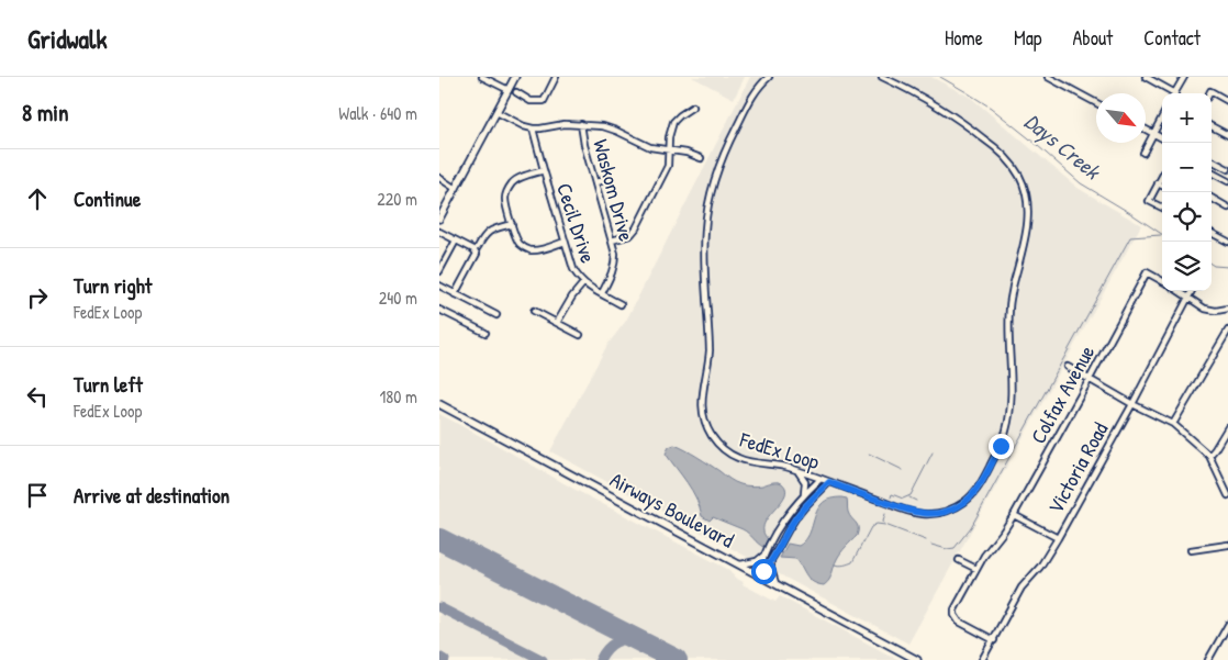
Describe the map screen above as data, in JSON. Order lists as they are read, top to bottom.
{
  "streets": {
    "main road": ["Airways Boulevard"],
    "street": [
      "Waskom Drive",
      "Cecil Drive",
      "Colfax Avenue",
      "FedEx Loop",
      "Victoria Road"
    ]
  },
  "crossings": [
    ["Waskom Drive", "Cecil Drive"],
    ["Colfax Avenue", "Victoria Road"]
  ],
  "water": ["Days Creek"],
  "north": "bottom right",
  "page": {
    "header": "Gridwalk",
    "nav": [
      "Home",
      "Map",
      "About",
      "Contact"
    ],
    "heading": ["8 min", "Walk · 640 m"],
    "map_buttons": ["+", "−"],
    "list": [
      ["Continue", "220 m"],
      ["Turn right", "FedEx Loop", "240 m"],
      ["Turn left", "FedEx Loop", "180 m"],
      "Arrive at destination"
    ]
  }
}
